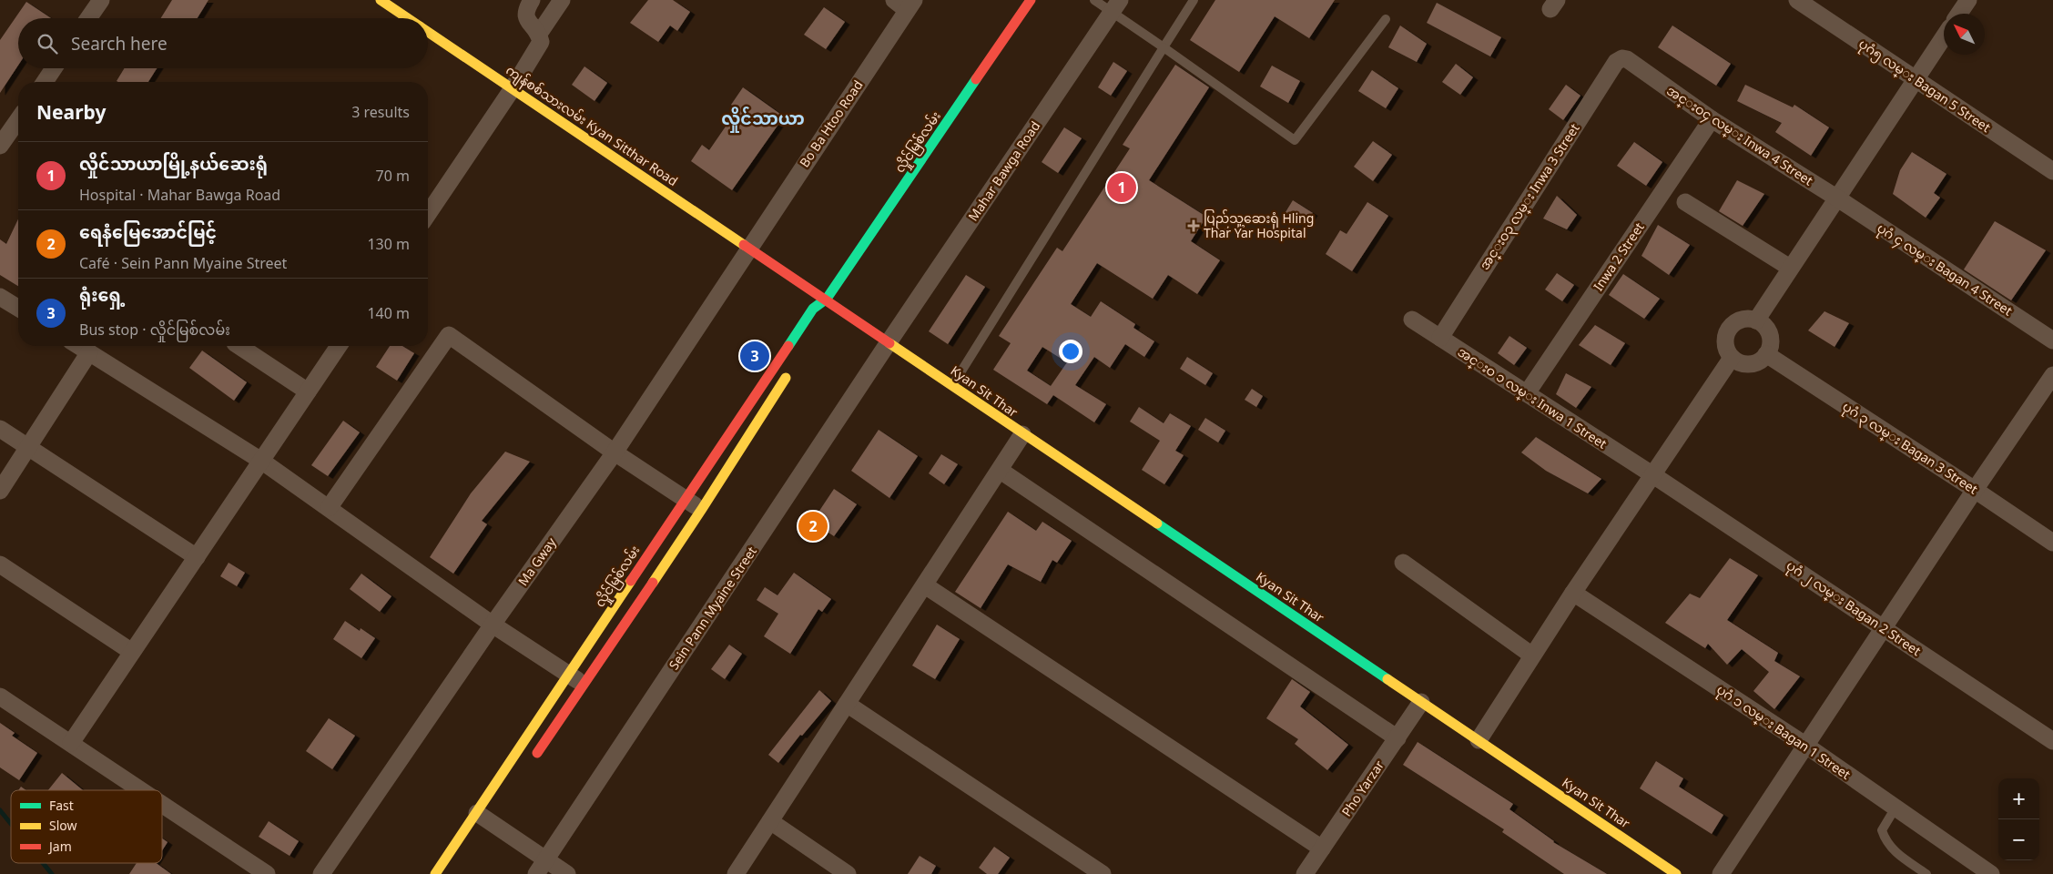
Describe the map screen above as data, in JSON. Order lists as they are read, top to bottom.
{
  "streets": {
    "main road": ["ကျန်စစ်သားလမ်း Kyan Sitthar Road", "လှိုင်မြစ်လမ်း", "Kyan Sit Thar"],
    "street": [
      "ပုဂံ၅ လမ္း Bagan 5 Street",
      "Bo Ba Htoo Road",
      "အင္းဝ၄ လမ္း Inwa 4 Street",
      "Mahar Bawga Road",
      "အင္းဝ၃ လမ္း Inwa 3 Street",
      "Inwa 2 Street",
      "ပုဂံ ၄ လမ္း Bagan 4 Street",
      "အင္းဝ ၁ လမ္း Inwa 1 Street",
      "ပုဂံ ၃ လမ္း Bagan 3 Street",
      "Ma Gway",
      "Sein Pann Myaine Street",
      "ပုဂံ ၂ လမ္း Bagan 2 Street",
      "ပုဂံ ၁ လမ္း Bagan 1 Street",
      "Pho Yarzar"
    ]
  },
  "crossings": [
    ["Bo Ba Htoo Road", "ကျန်စစ်သားလမ်း Kyan Sitthar Road"],
    ["Bo Ba Htoo Road", "Ma Gway"],
    ["ကျန်စစ်သားလမ်း Kyan Sitthar Road", "လှိုင်မြစ်လမ်း"],
    ["ကျန်စစ်သားလမ်း Kyan Sitthar Road", "Kyan Sit Thar"],
    ["ကျန်စစ်သားလမ်း Kyan Sitthar Road", "Ma Gway"],
    ["အင္းဝ၄ လမ္း Inwa 4 Street", "အင္းဝ၃ လမ္း Inwa 3 Street"],
    ["အင္းဝ၄ လမ္း Inwa 4 Street", "Inwa 2 Street"],
    ["အင္းဝ၄ လမ္း Inwa 4 Street", "ပုဂံ ၄ လမ္း Bagan 4 Street"],
    ["လှိုင်မြစ်လမ်း", "Kyan Sit Thar"],
    ["Mahar Bawga Road", "Kyan Sit Thar"],
    ["Mahar Bawga Road", "Sein Pann Myaine Street"],
    ["အင္းဝ၃ လမ္း Inwa 3 Street", "အင္းဝ ၁ လမ္း Inwa 1 Street"],
    ["Inwa 2 Street", "အင္းဝ ၁ လမ္း Inwa 1 Street"],
    ["Kyan Sit Thar", "Sein Pann Myaine Street"],
    ["Kyan Sit Thar", "Pho Yarzar"],
    ["အင္းဝ ၁ လမ္း Inwa 1 Street", "ပုဂံ ၂ လမ္း Bagan 2 Street"]
  ],
  "districts": ["လှိုင်သာယာ"],
  "places": {
    "health": ["ပြည်သူ့ဆေးရုံ Hling Thar Yar Hospital"]
  },
  "legend": ["Fast", "Slow", "Jam"],
  "north": "top left",
  "page": {
    "search": "Search here",
    "heading": ["Nearby", "3 results"],
    "list": [
      {
        "mark": "1",
        "name": "လှိုင်သာယာမြို့နယ်ဆေးရုံ",
        "note": "Hospital · Mahar Bawga Road",
        "value": "70 m"
      },
      {
        "mark": "2",
        "name": "ရေနံမြေအောင်မြင့်",
        "note": "Café · Sein Pann Myaine Street",
        "value": "130 m"
      },
      {
        "mark": "3",
        "name": "ရုံးရှေ့",
        "note": "Bus stop · လှိုင်မြစ်လမ်း",
        "value": "140 m"
      }
    ],
    "pins": ["1", "3", "2"],
    "map_buttons": ["+", "−"]
  }
}
